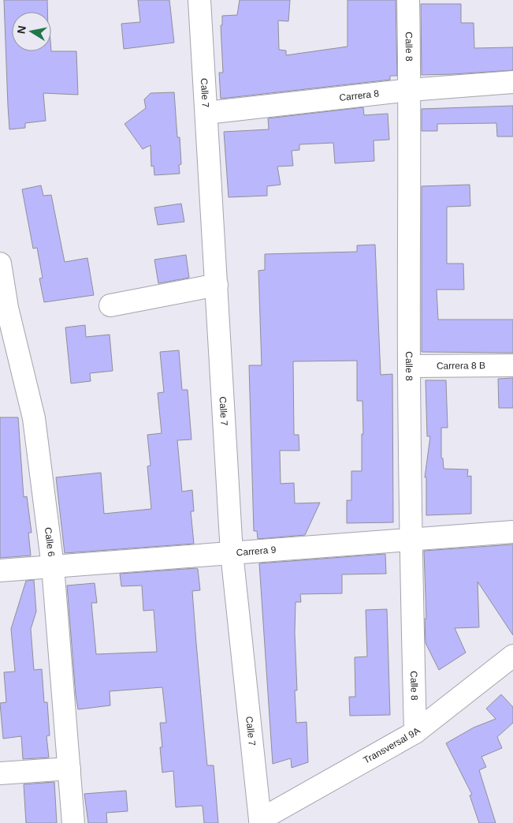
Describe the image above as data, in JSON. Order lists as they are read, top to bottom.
{
  "streets": {
    "street": [
      "Calle 8",
      "Calle 7",
      "Carrera 8",
      "Carrera 8 B",
      "Calle 6",
      "Carrera 9",
      "Transversal 9A"
    ]
  },
  "crossings": [
    ["Calle 8", "Carrera 8"],
    ["Calle 8", "Carrera 8 B"],
    ["Calle 8", "Carrera 9"],
    ["Calle 8", "Transversal 9A"],
    ["Calle 7", "Carrera 8"],
    ["Calle 7", "Carrera 9"],
    ["Calle 7", "Transversal 9A"],
    ["Calle 6", "Carrera 9"]
  ],
  "north": "left"
}
